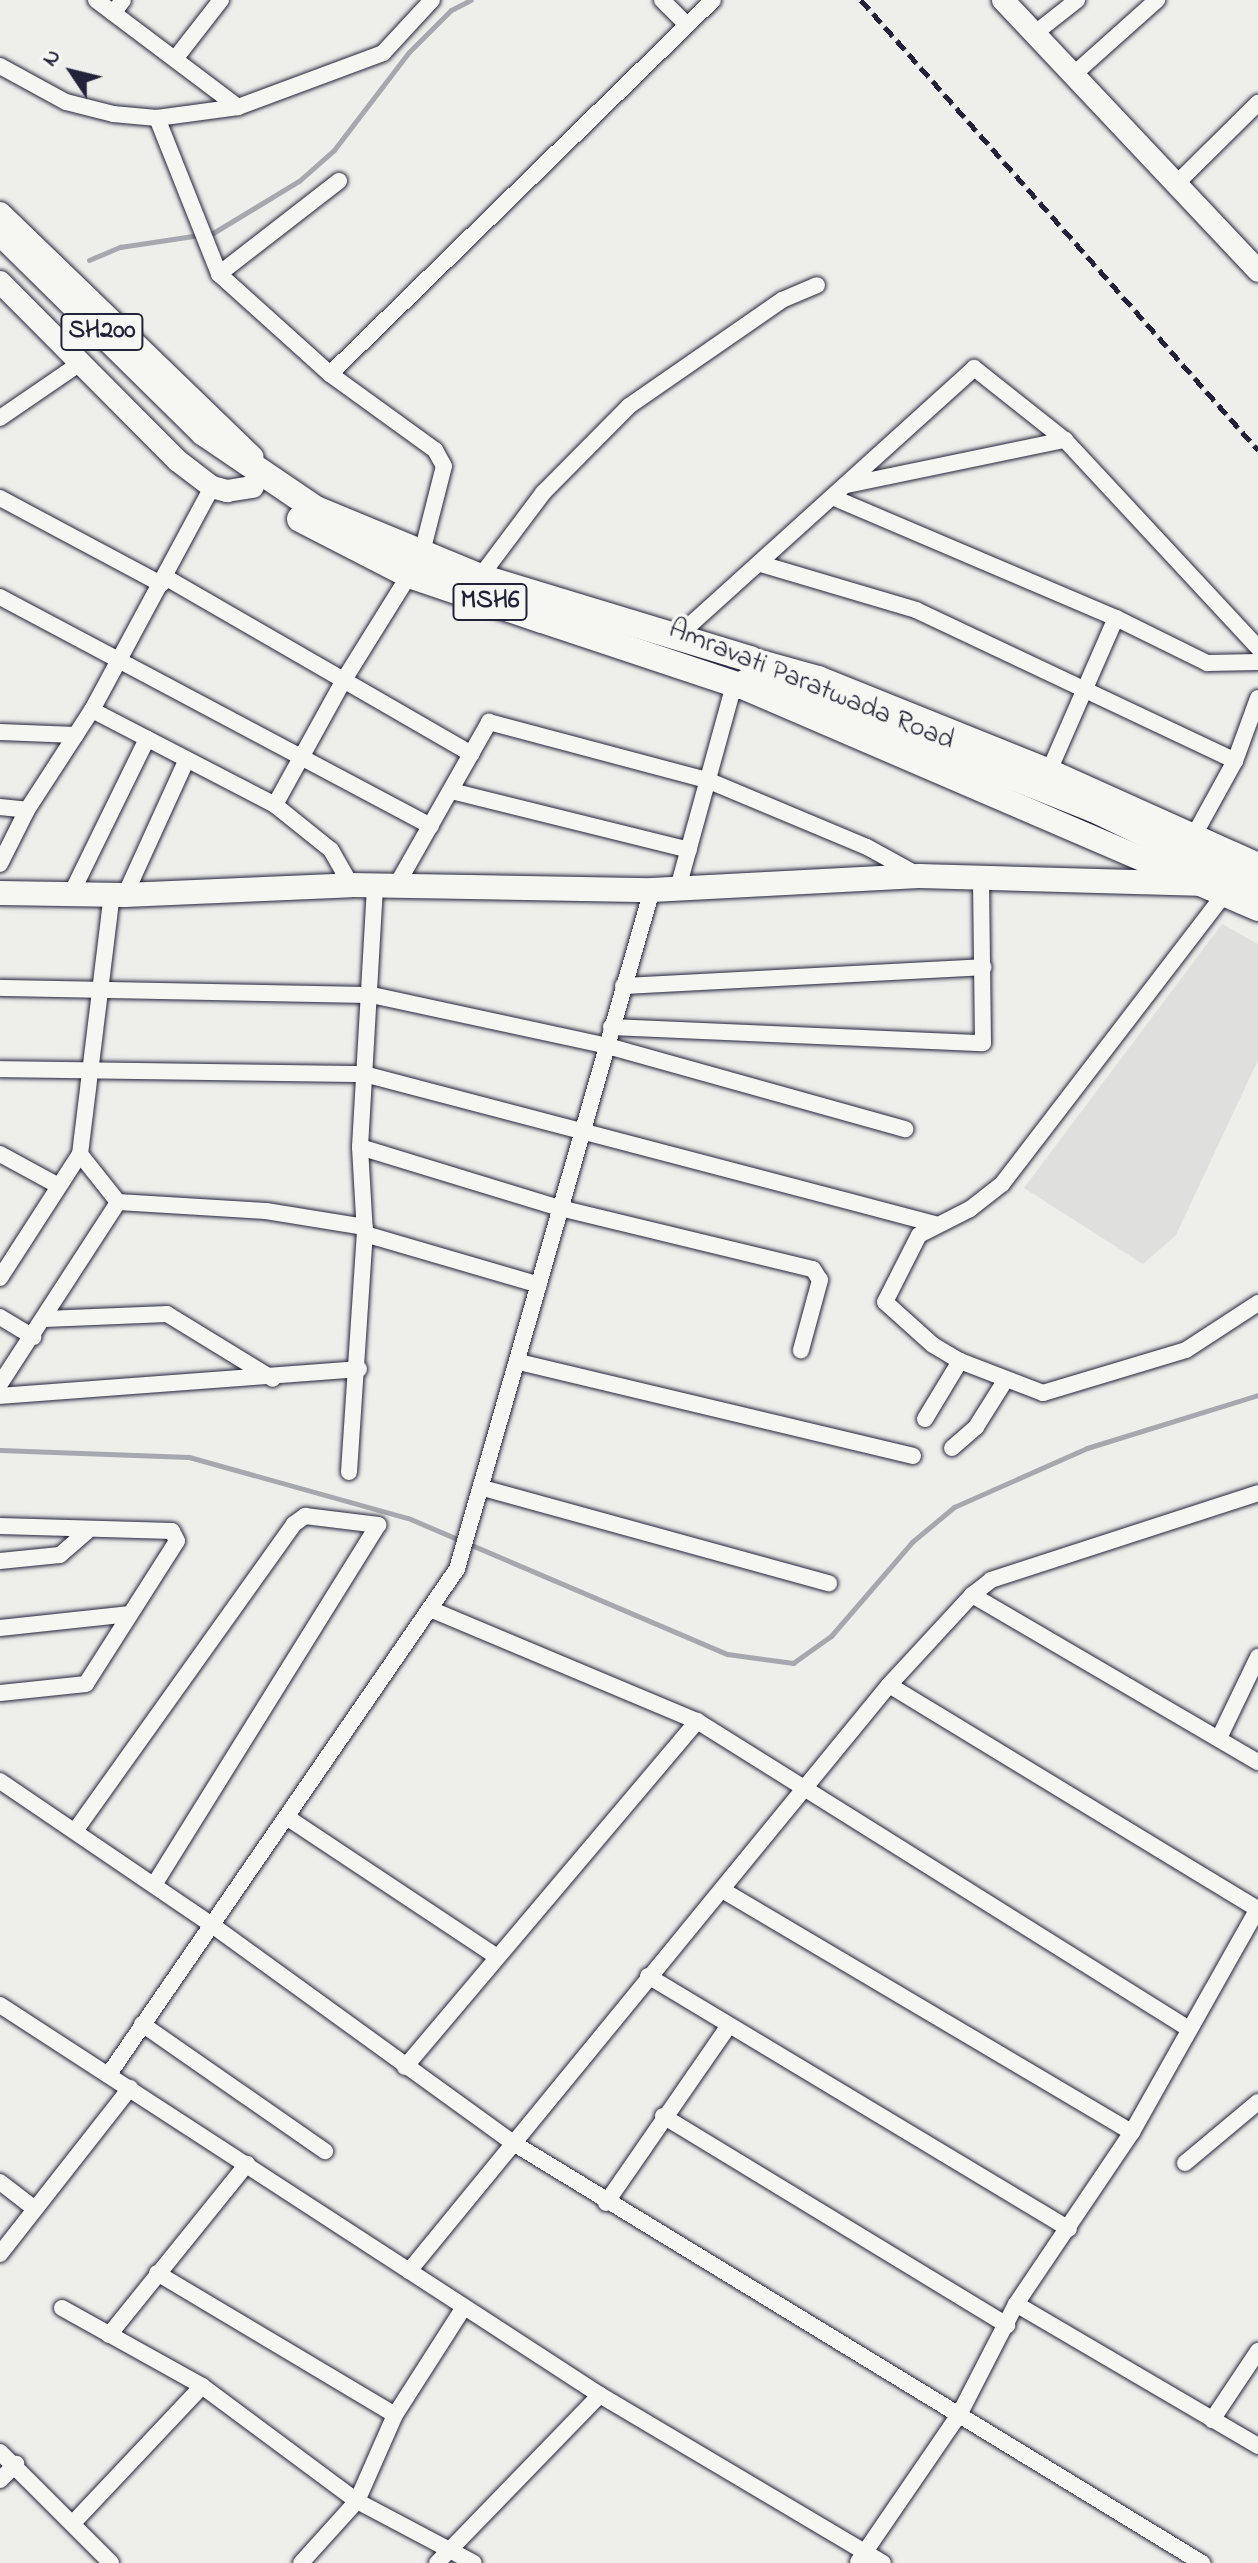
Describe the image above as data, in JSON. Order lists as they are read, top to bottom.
{
  "streets": {
    "main road": ["SH200", "MSH6", "Amravati Paratwada Road"]
  },
  "crossings": [
    ["SH200", "MSH6"],
    ["MSH6", "Amravati Paratwada Road"]
  ],
  "north": "top left"
}
